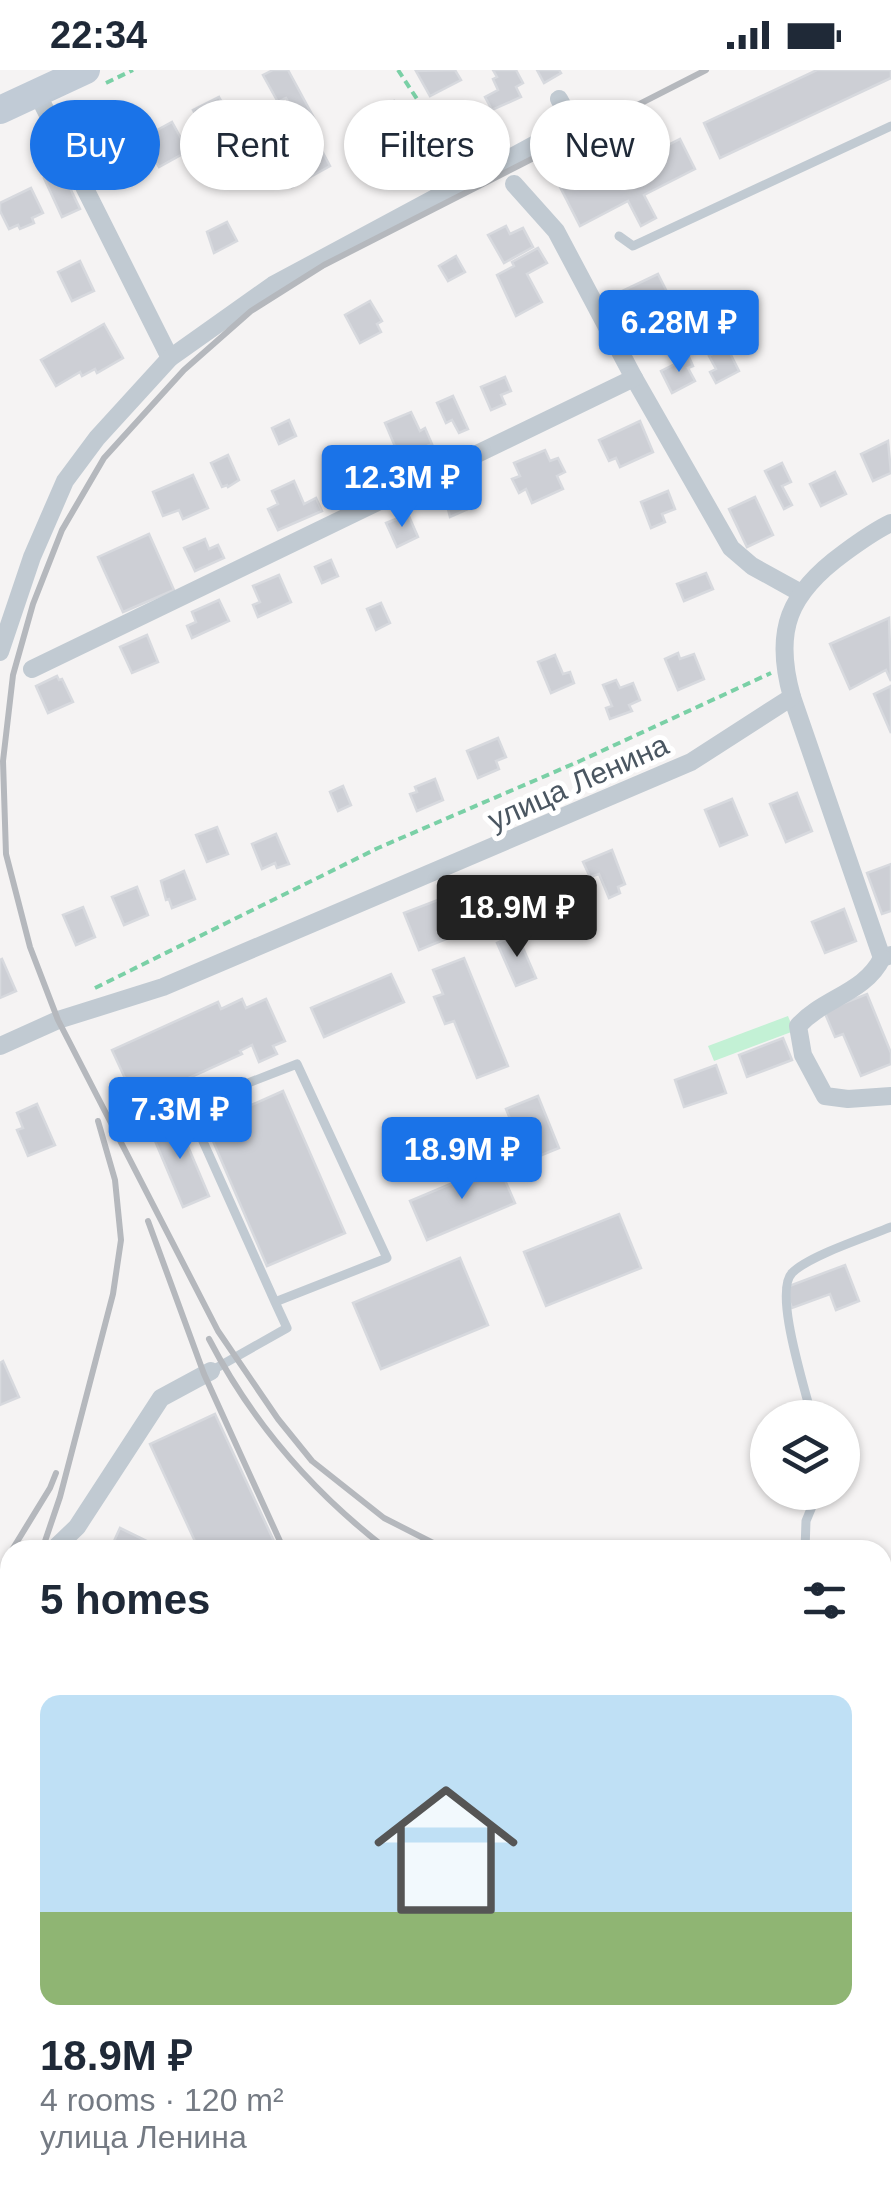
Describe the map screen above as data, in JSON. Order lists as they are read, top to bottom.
{
  "streets": {
    "street": ["улица Ленина"]
  },
  "page": {
    "status": "22:34",
    "chip": [
      "Buy",
      "Rent",
      "Filters",
      "New"
    ],
    "price": [
      "6.28M ₽",
      "12.3M ₽",
      "18.9M ₽",
      "7.3M ₽",
      "18.9M ₽"
    ],
    "heading": "5 homes",
    "list": [
      {
        "name": "18.9M ₽",
        "note": "4 rooms · 120 m² · улица Ленина"
      }
    ]
  }
}
